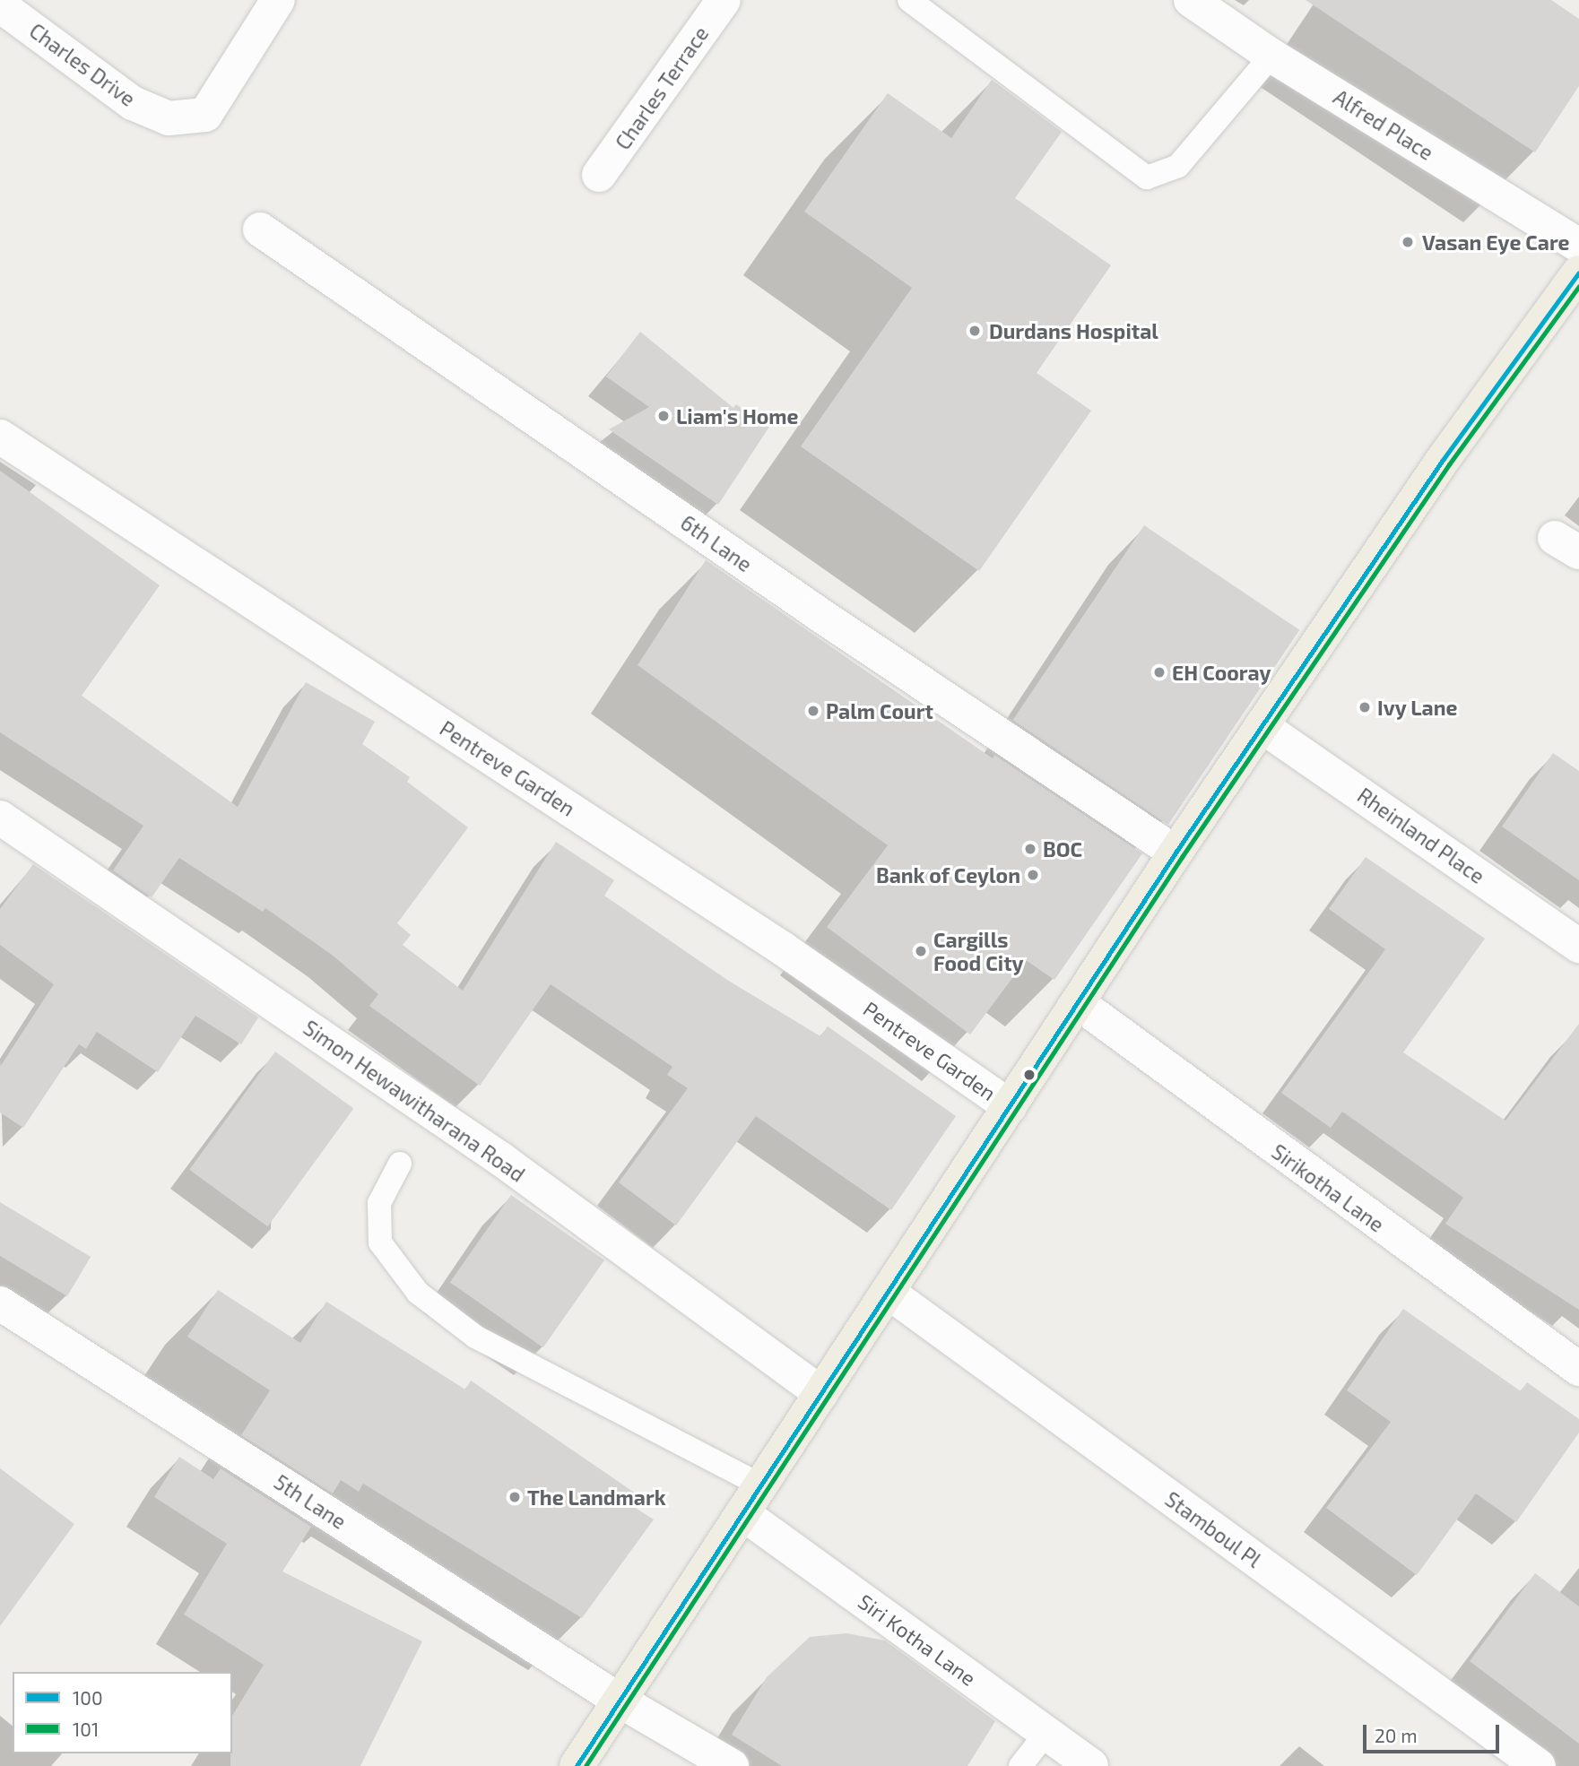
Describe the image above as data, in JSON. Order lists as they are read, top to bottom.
{
  "streets": {
    "street": [
      "Charles Drive",
      "Charles Terrace",
      "Alfred Place",
      "6th Lane",
      "Pentreve Garden",
      "Rheinland Place",
      "Simon Hewawitharana Road",
      "Sirikotha Lane",
      "5th Lane",
      "Stamboul Pl",
      "Siri Kotha Lane"
    ]
  },
  "places": [
    "Vasan Eye Care",
    "Durdans Hospital",
    "Liam's Home",
    "EH Cooray",
    "Ivy Lane",
    "Palm Court",
    "BOC",
    "Bank of Ceylon",
    "Cargills Food City",
    "The Landmark"
  ],
  "lines": ["transit line 100", "transit line 101"],
  "legend": ["100", "101"],
  "scale_bar": "20 m"
}
